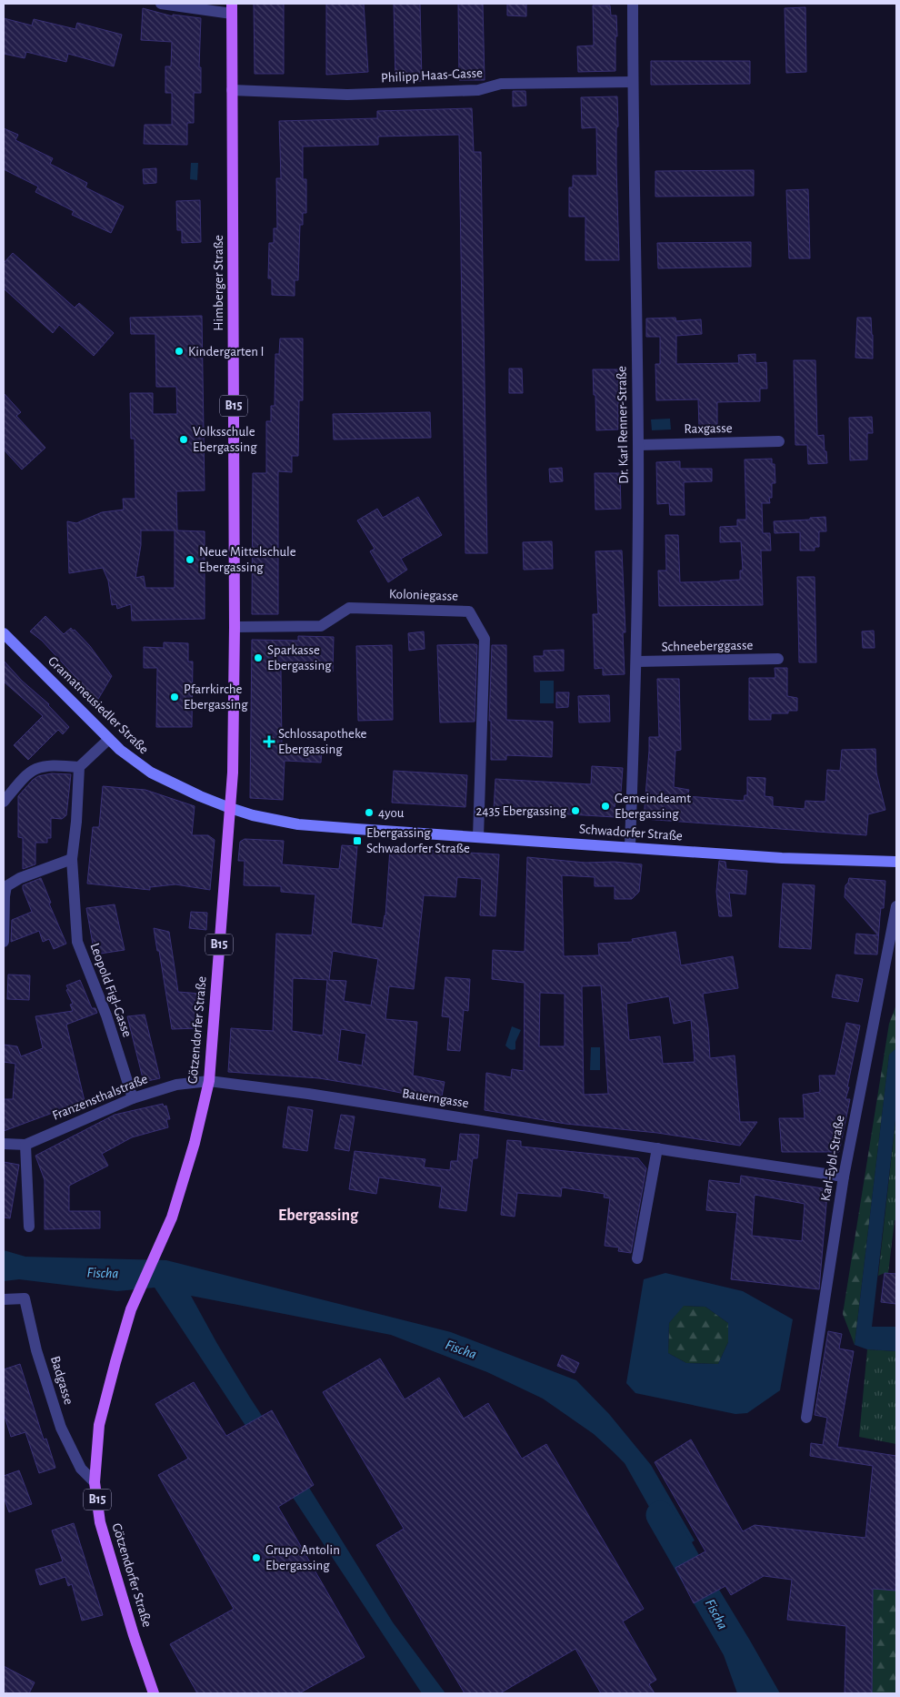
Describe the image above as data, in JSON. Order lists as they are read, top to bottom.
{
  "streets": {
    "main road": [
      "Himberger Straße",
      "B15",
      "Gramatneusiedler Straße",
      "Schwadorfer Straße",
      "Götzendorfer Straße"
    ],
    "street": [
      "Philipp Haas-Gasse",
      "Dr. Karl Renner-Straße",
      "Raxgasse",
      "Koloniegasse",
      "Schneeberggasse",
      "Leopold Figl-Gasse",
      "Franzensthalstraße",
      "Bauerngasse",
      "Karl-Eybl-Straße",
      "Badgasse"
    ]
  },
  "crossings": [
    ["Philipp Haas-Gasse", "Himberger Straße"],
    ["Philipp Haas-Gasse", "Dr. Karl Renner-Straße"],
    ["Himberger Straße", "Koloniegasse"],
    ["Himberger Straße", "Gramatneusiedler Straße"],
    ["Himberger Straße", "Schwadorfer Straße"],
    ["Himberger Straße", "Götzendorfer Straße"],
    ["Dr. Karl Renner-Straße", "Raxgasse"],
    ["Dr. Karl Renner-Straße", "Schneeberggasse"],
    ["Dr. Karl Renner-Straße", "Schwadorfer Straße"],
    ["Koloniegasse", "Schwadorfer Straße"],
    ["Gramatneusiedler Straße", "Schwadorfer Straße"],
    ["Gramatneusiedler Straße", "Götzendorfer Straße"],
    ["Schwadorfer Straße", "Götzendorfer Straße"],
    ["Leopold Figl-Gasse", "Franzensthalstraße"],
    ["Götzendorfer Straße", "Franzensthalstraße"],
    ["Götzendorfer Straße", "Bauerngasse"],
    ["Götzendorfer Straße", "Badgasse"],
    ["Franzensthalstraße", "Bauerngasse"],
    ["Bauerngasse", "Karl-Eybl-Straße"]
  ],
  "districts": ["Ebergassing"],
  "water": ["Fischa"],
  "places": {
    "other": [
      "Kindergarten I",
      "Volksschule Ebergassing",
      "Neue Mittelschule Ebergassing",
      "Sparkasse Ebergassing",
      "Pfarrkirche Ebergassing",
      "Gemeindeamt Ebergassing",
      "2435 Ebergassing",
      "4you",
      "Grupo Antolin Ebergassing"
    ],
    "health": ["Schlossapotheke Ebergassing"],
    "transit": ["Ebergassing Schwadorfer Straße"]
  }
}
